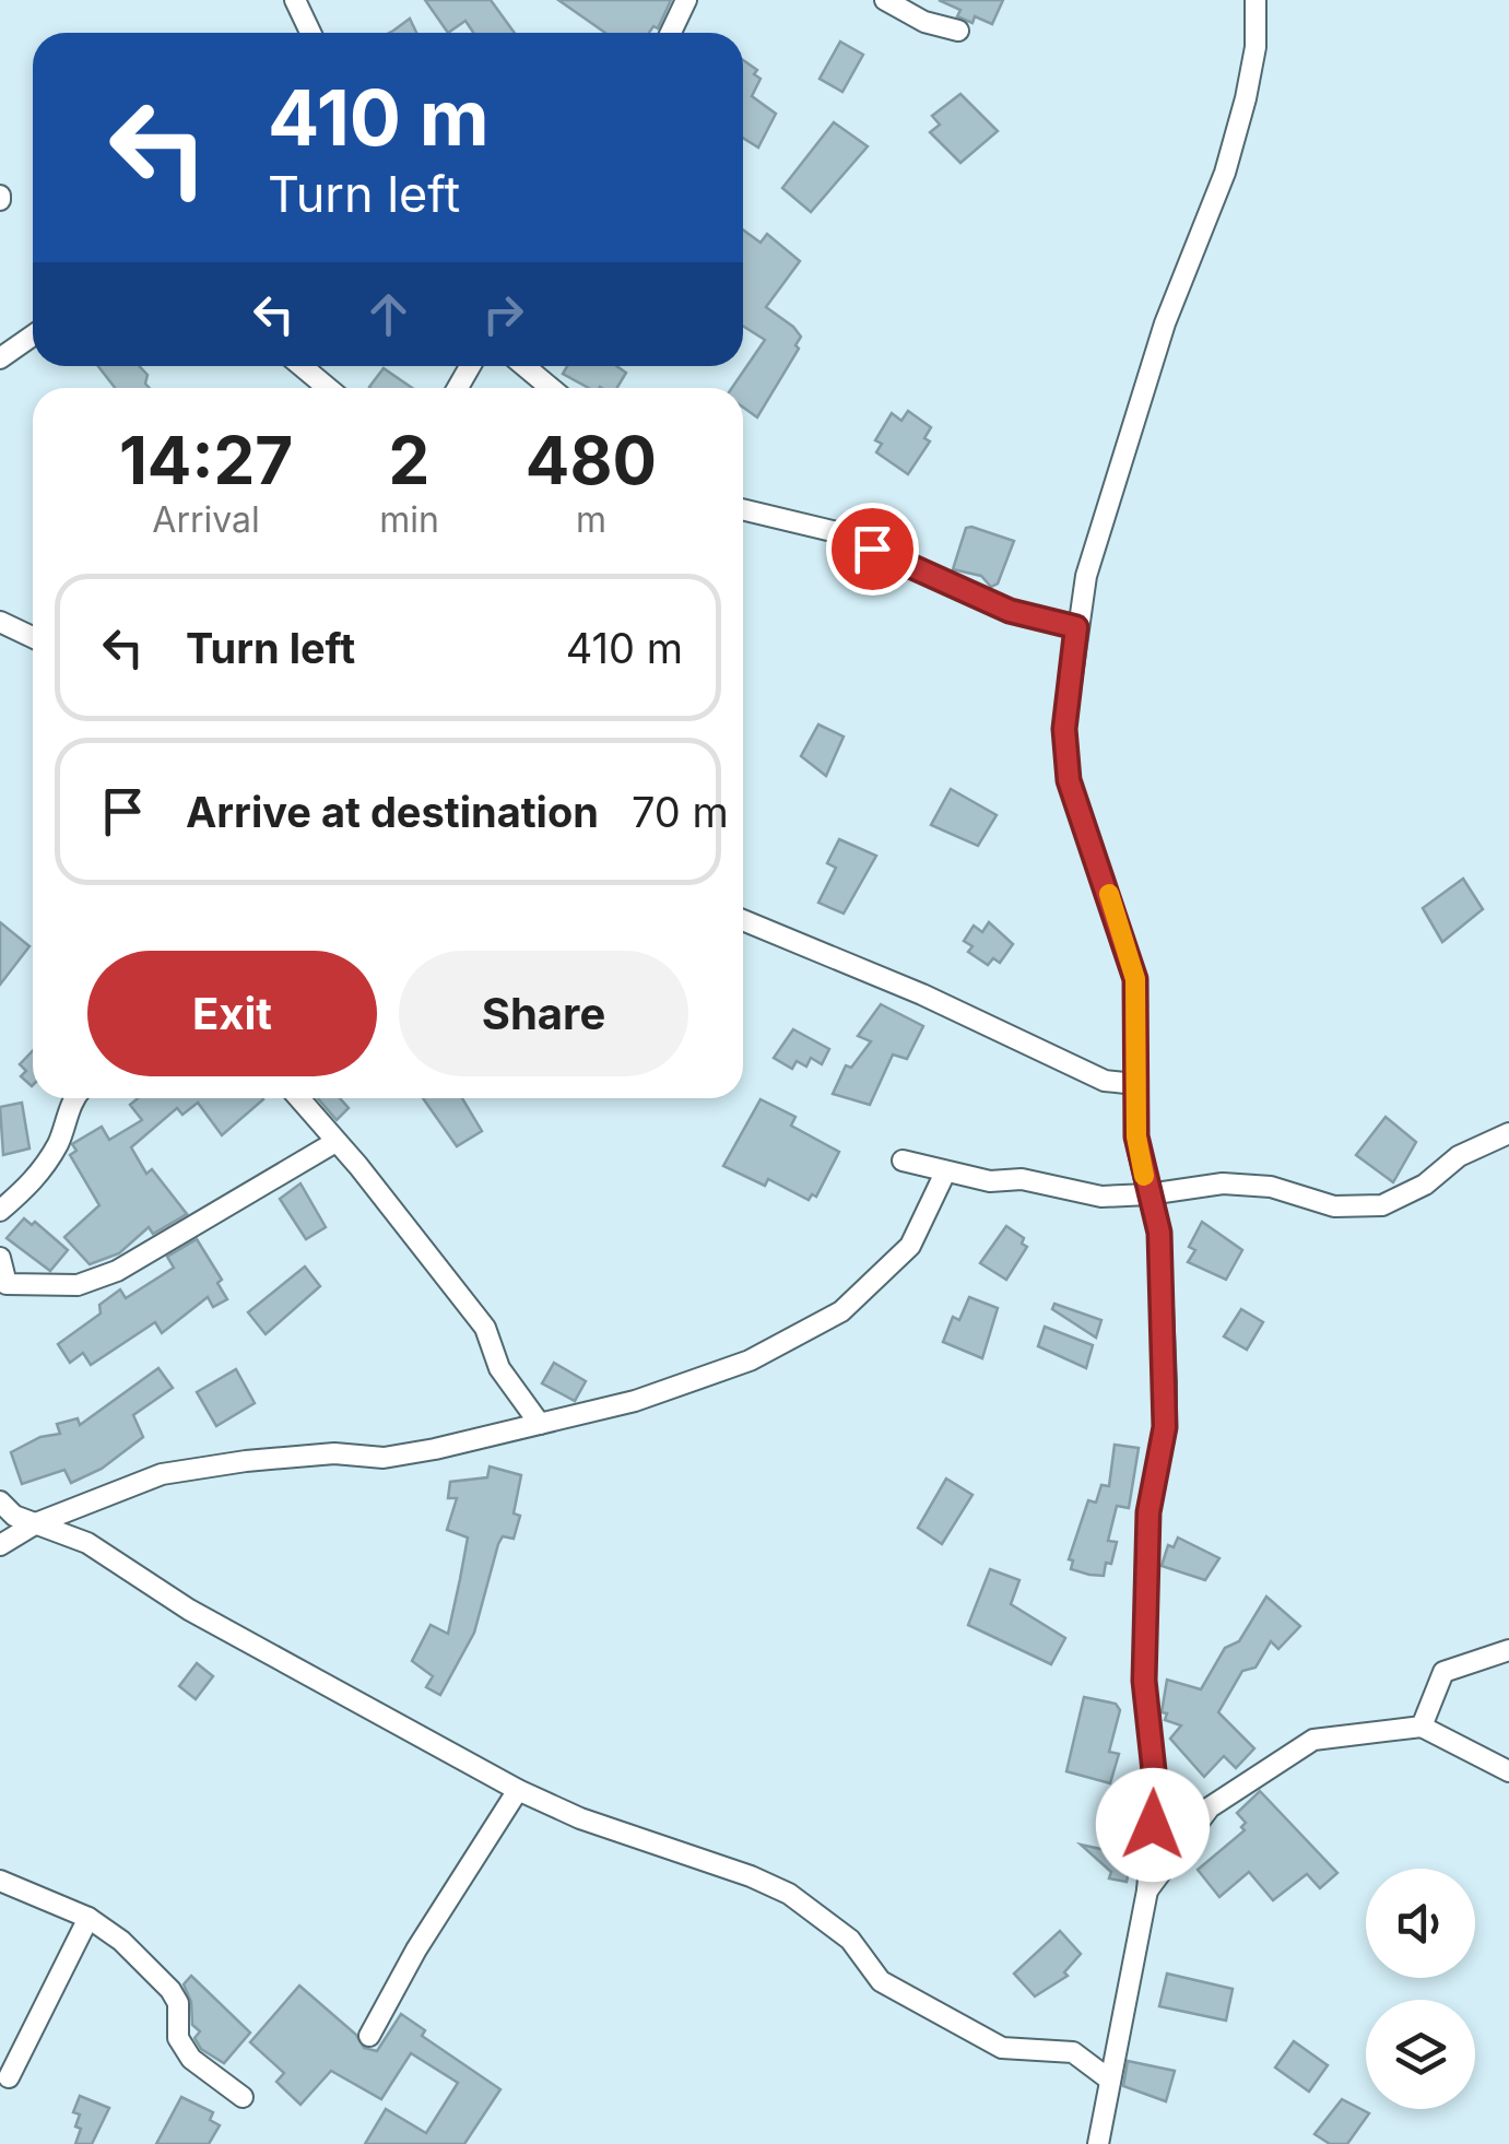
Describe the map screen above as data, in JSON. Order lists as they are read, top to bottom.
{
  "page": {
    "turn": ["410 m", "Turn left"],
    "eta": [
      "14:27",
      "Arrival",
      "2",
      "min",
      "480",
      "m"
    ],
    "list": [
      {
        "name": "Turn left",
        "value": "410 m"
      },
      {
        "name": "Arrive at destination",
        "value": "70 m"
      }
    ],
    "buttons": ["Exit", "Share"]
  }
}
